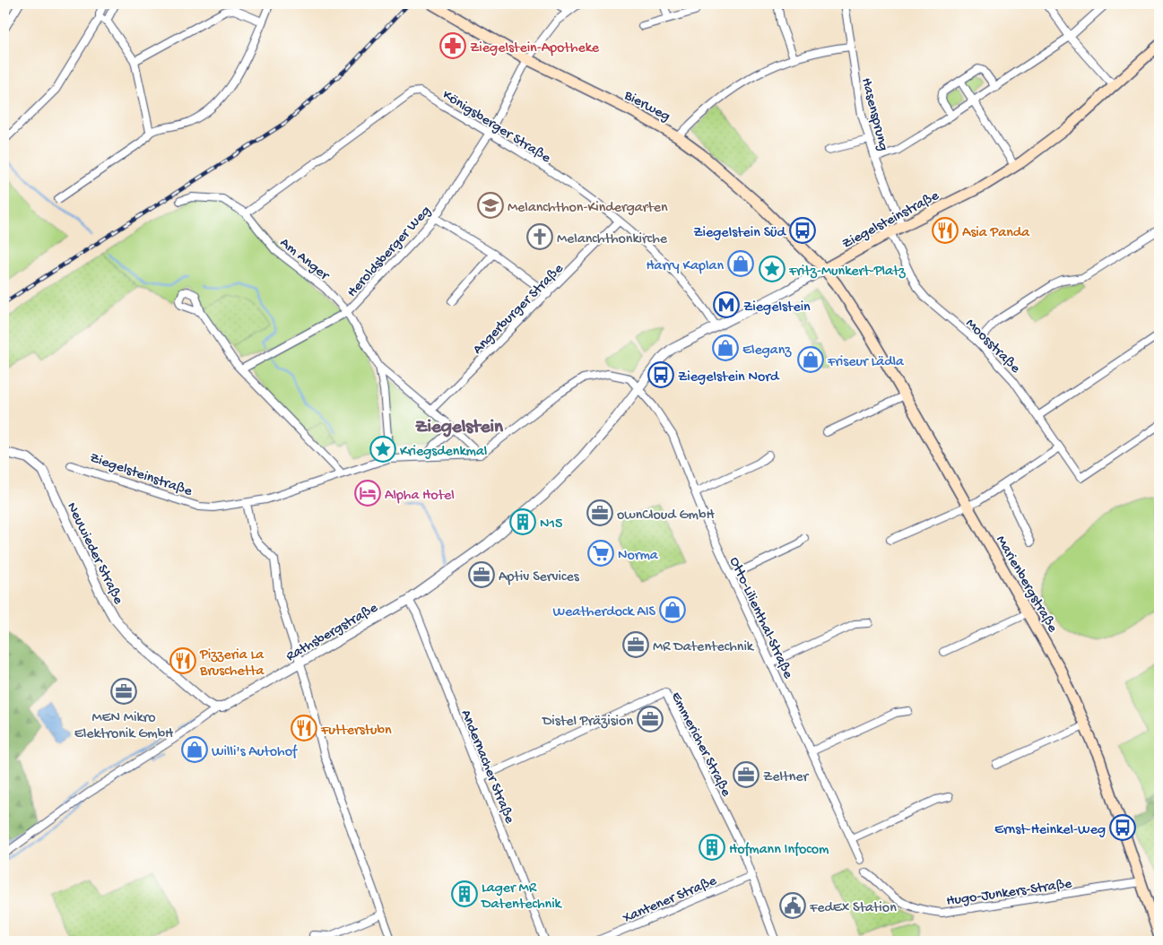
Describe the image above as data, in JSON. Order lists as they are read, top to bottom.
{
  "streets": {
    "main road": ["Bierweg", "Ziegelsteinstraße", "Marienbergstraße"],
    "street": [
      "Hasensprung",
      "Königsberger Straße",
      "Heroldsberger Weg",
      "Am Anger",
      "Angerburger Straße",
      "Moosstraße",
      "Neuwieder Straße",
      "Otto-Lilienthal-Straße",
      "Rathsbergstraße",
      "Emmericher Straße",
      "Andernacher Straße",
      "Hugo-Junkers-Straße",
      "Xantener Straße"
    ]
  },
  "crossings": [
    ["Bierweg", "Ziegelsteinstraße"],
    ["Bierweg", "Heroldsberger Weg"],
    ["Bierweg", "Marienbergstraße"],
    ["Hasensprung", "Ziegelsteinstraße"],
    ["Königsberger Straße", "Ziegelsteinstraße"],
    ["Königsberger Straße", "Heroldsberger Weg"],
    ["Königsberger Straße", "Am Anger"],
    ["Königsberger Straße", "Angerburger Straße"],
    ["Ziegelsteinstraße", "Am Anger"],
    ["Ziegelsteinstraße", "Moosstraße"],
    ["Ziegelsteinstraße", "Marienbergstraße"],
    ["Ziegelsteinstraße", "Otto-Lilienthal-Straße"],
    ["Ziegelsteinstraße", "Rathsbergstraße"],
    ["Heroldsberger Weg", "Am Anger"],
    ["Am Anger", "Angerburger Straße"],
    ["Neuwieder Straße", "Rathsbergstraße"],
    ["Marienbergstraße", "Hugo-Junkers-Straße"],
    ["Otto-Lilienthal-Straße", "Rathsbergstraße"],
    ["Rathsbergstraße", "Andernacher Straße"],
    ["Emmericher Straße", "Andernacher Straße"],
    ["Emmericher Straße", "Xantener Straße"]
  ],
  "districts": ["Ziegelstein"],
  "places": {
    "pharmacy": ["Ziegelstein-Apotheke"],
    "school or university": ["Melanchthon-Kindergarten"],
    "bus stop": ["Ziegelstein Süd", "Ziegelstein Nord", "Ernst-Heinkel-Weg"],
    "restaurant": ["Asia Panda", "Pizzeria La Bruschetta", "Futterstubn"],
    "church": ["Melanchthonkirche"],
    "shop": [
      "Harry Kaplan",
      "Eleganz",
      "Friseur Lädla",
      "Weatherdock AIS",
      "Willi's Autohof"
    ],
    "place": ["Fritz-Munkert-Platz", "Kriegsdenkmal"],
    "metro station": ["Ziegelstein"],
    "hotel": ["Alpha Hotel"],
    "office": [
      "ownCloud GmbH",
      "Aptiv Services",
      "MR Datentechnik",
      "MEN Mikro Elektronik GmbH",
      "Distel Präzision",
      "Zeltner"
    ],
    "building": ["N15", "Hofmann Infocom", "Lager MR Datentechnik"],
    "supermarket": ["Norma"],
    "public building": ["FedEx Station"]
  }
}
